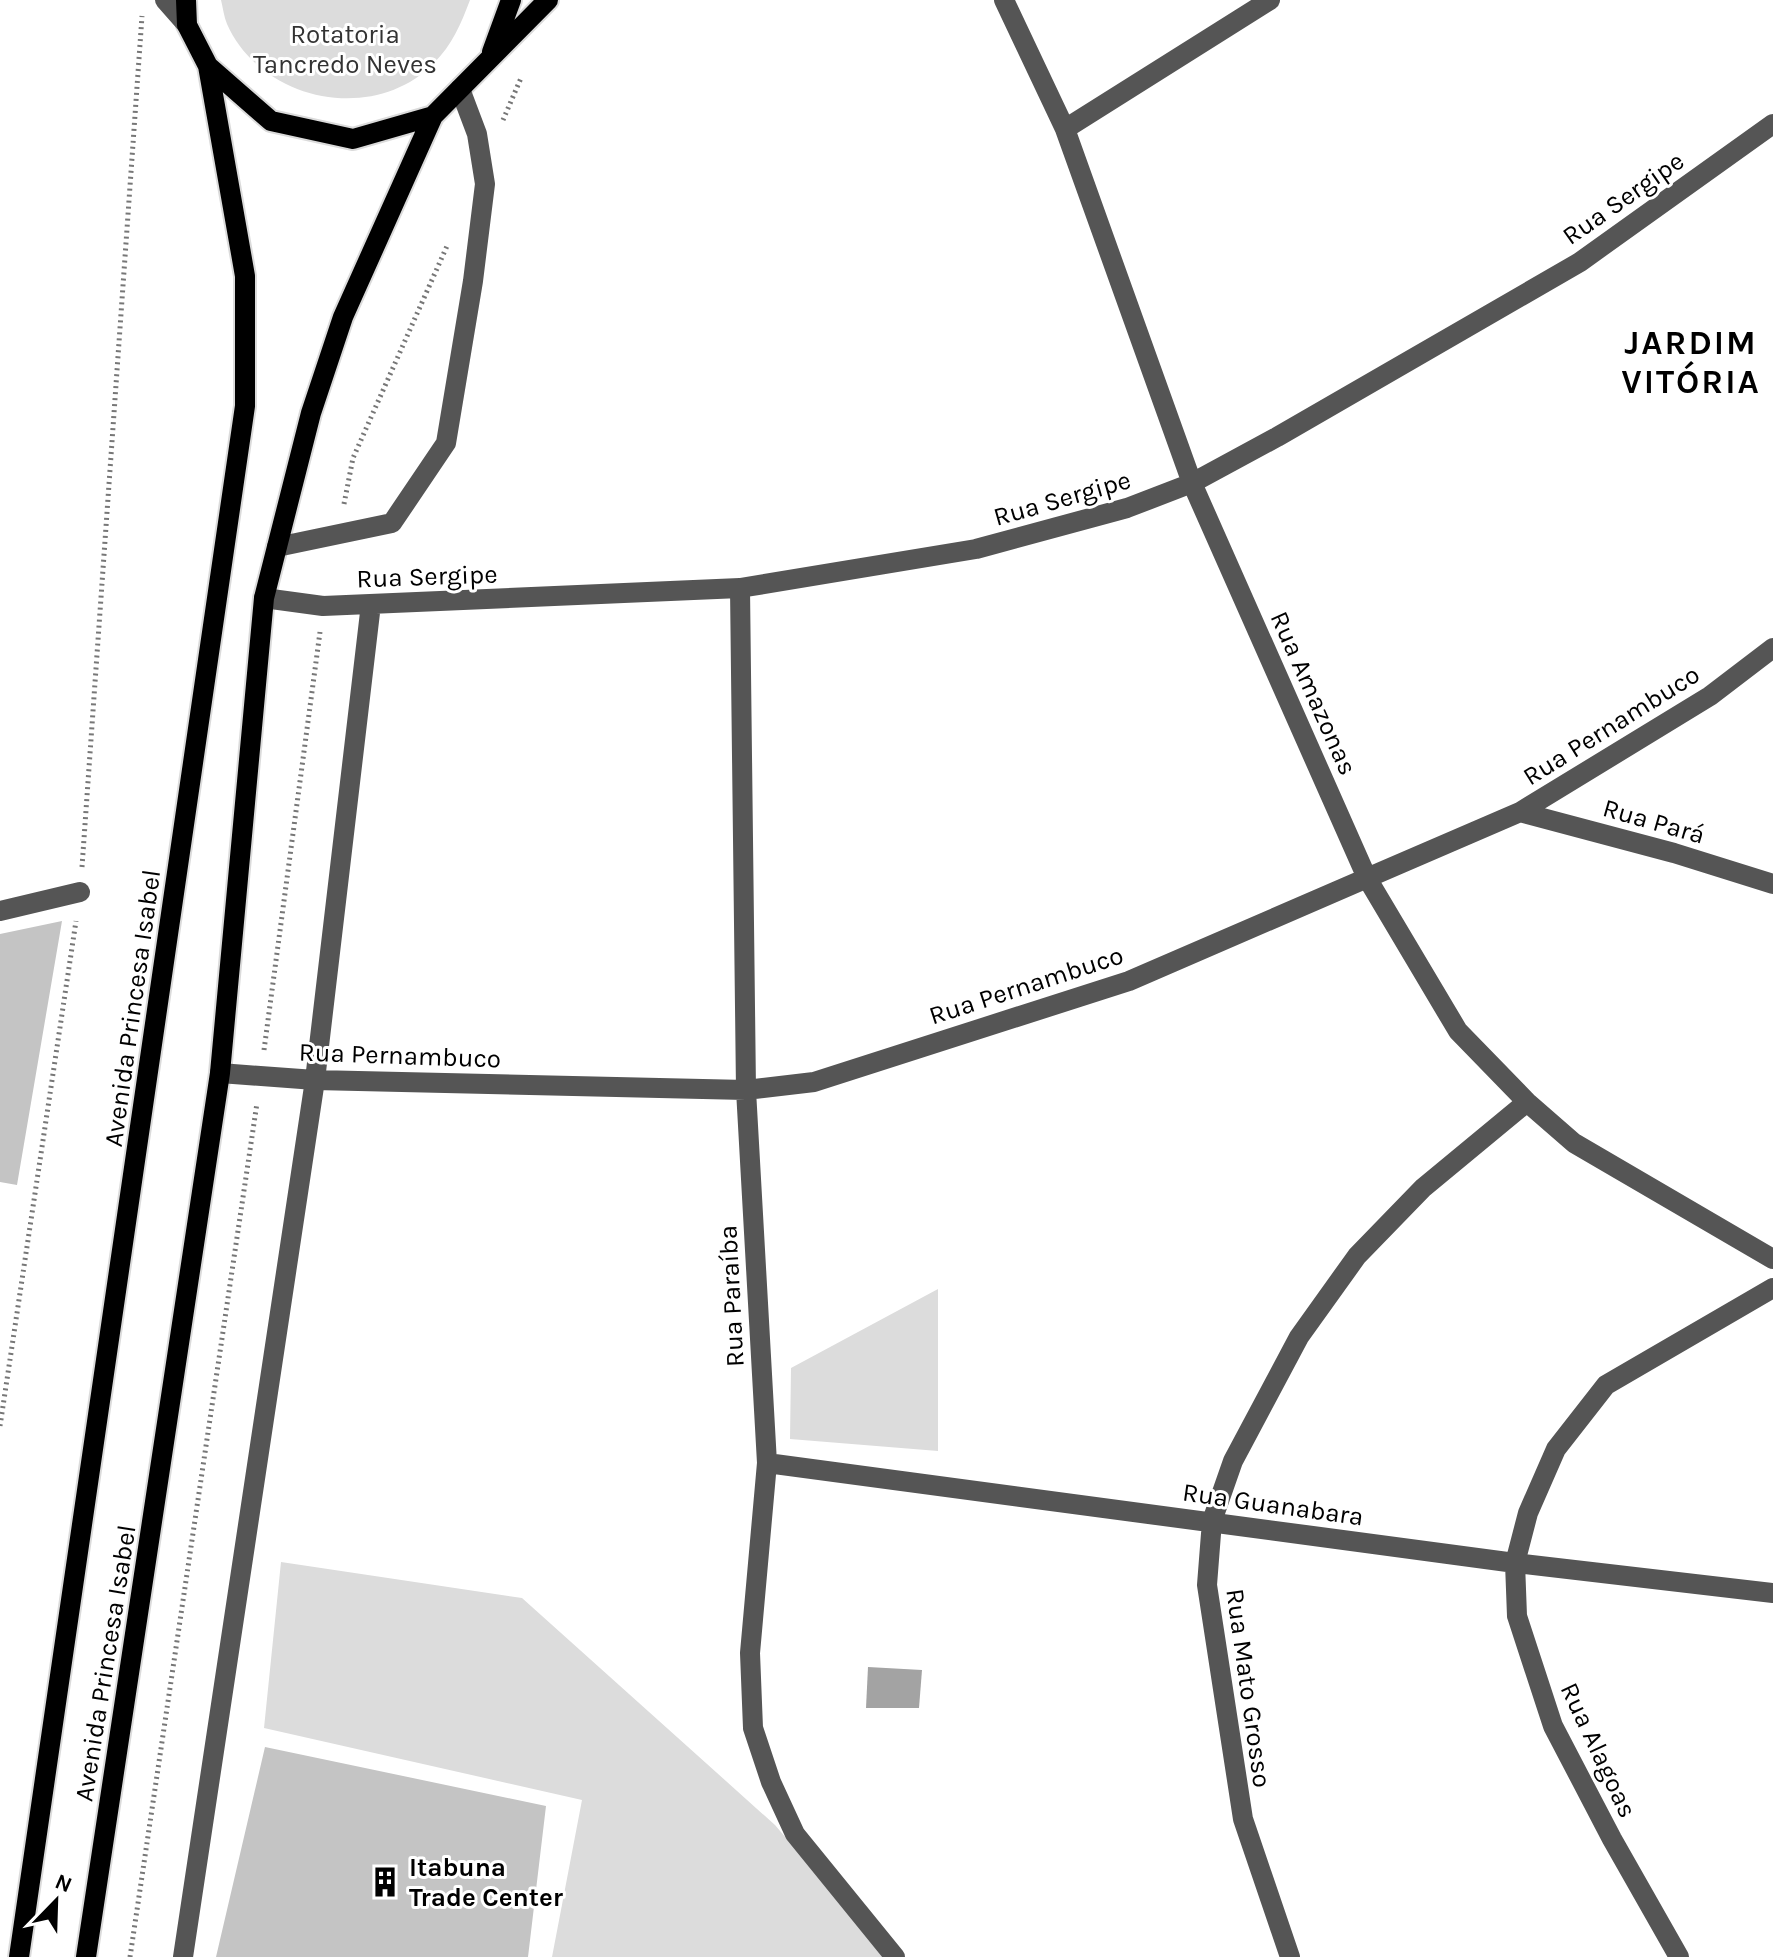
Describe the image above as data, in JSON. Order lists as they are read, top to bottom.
{
  "streets": {
    "main road": ["Avenida Princesa Isabel"],
    "street": [
      "Rua Sergipe",
      "Rua Amazonas",
      "Rua Pernambuco",
      "Rua Pará",
      "Rua Paraíba",
      "Rua Guanabara",
      "Rua Mato Grosso",
      "Rua Alagoas"
    ]
  },
  "crossings": [
    ["Rua Sergipe", "Rua Amazonas"],
    ["Rua Sergipe", "Avenida Princesa Isabel"],
    ["Rua Sergipe", "Rua Paraíba"],
    ["Rua Amazonas", "Rua Pernambuco"],
    ["Rua Amazonas", "Rua Mato Grosso"],
    ["Rua Pernambuco", "Rua Pará"],
    ["Rua Pernambuco", "Avenida Princesa Isabel"],
    ["Rua Pernambuco", "Rua Paraíba"],
    ["Rua Paraíba", "Rua Guanabara"],
    ["Rua Guanabara", "Rua Mato Grosso"],
    ["Rua Guanabara", "Rua Alagoas"]
  ],
  "districts": ["JARDIM VITÓRIA"],
  "parks": ["Rotatoria Tancredo Neves"],
  "places": {
    "building": ["Itabuna Trade Center"]
  },
  "north": "top right"
}
